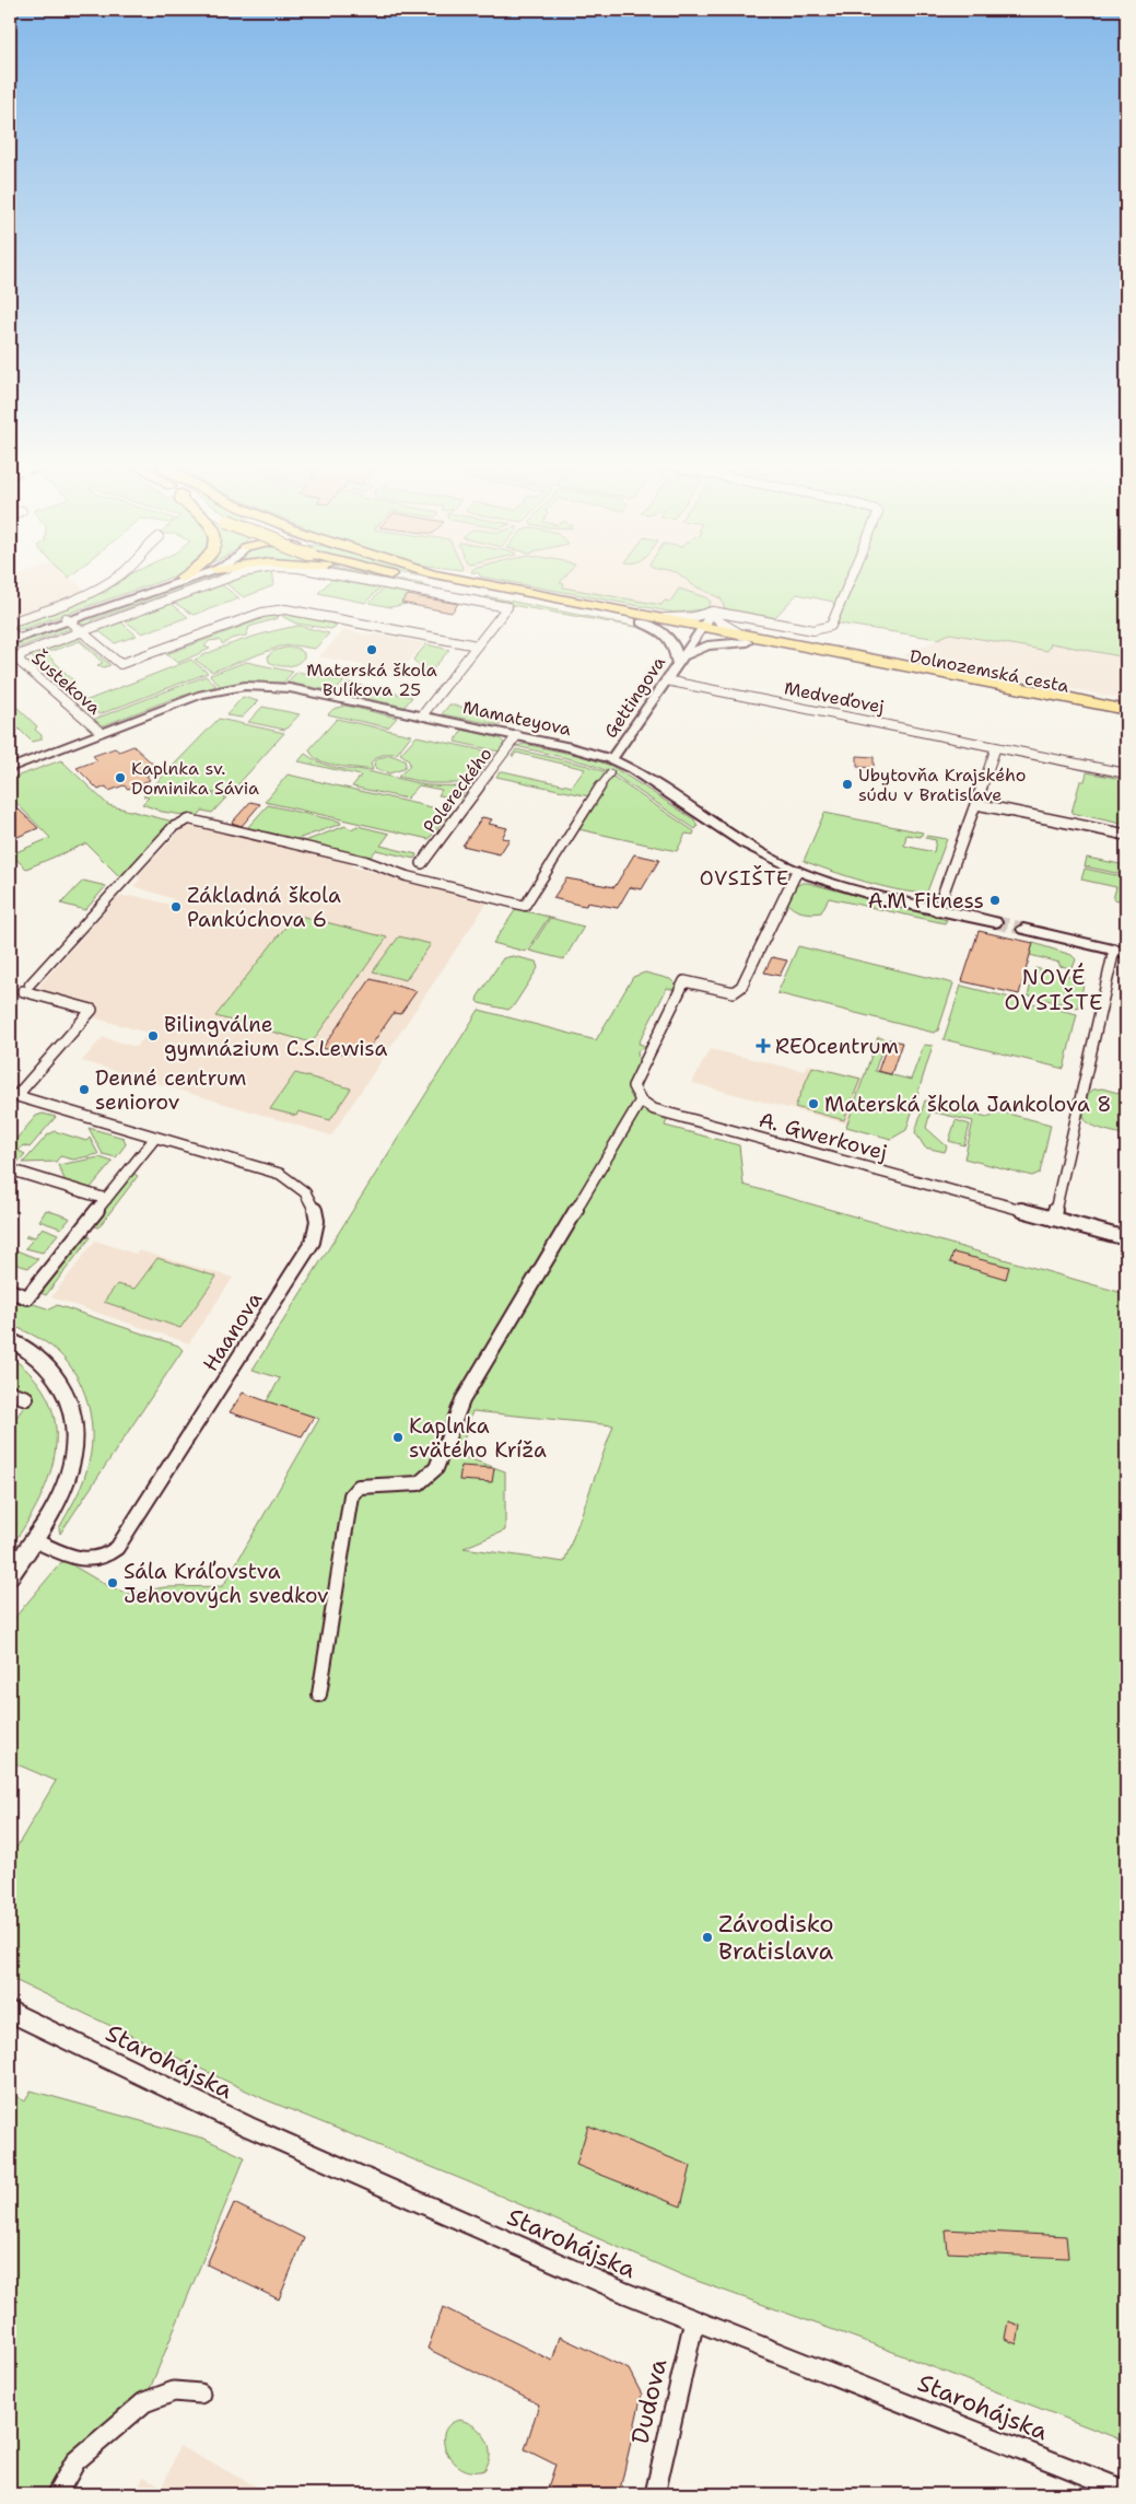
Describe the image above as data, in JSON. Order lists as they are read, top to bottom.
{
  "streets": {
    "main road": ["Dolnozemská cesta"],
    "street": [
      "Šustekova",
      "Gettingova",
      "Medveďovej",
      "Mamateyova",
      "Polereckého",
      "A. Gwerkovej",
      "Haanova",
      "Starohájska",
      "Dudova"
    ]
  },
  "crossings": [
    ["Dolnozemská cesta", "Gettingova"],
    ["Šustekova", "Mamateyova"],
    ["Gettingova", "Medveďovej"],
    ["Gettingova", "Mamateyova"],
    ["Mamateyova", "Polereckého"],
    ["Starohájska", "Dudova"]
  ],
  "districts": ["OVSIŠTE", "NOVÉ OVSIŠTE"],
  "places": {
    "other": [
      "Materská škola Bulíkova 25",
      "Kaplnka sv. Dominika Sávia",
      "Ubytovňa Krajského súdu v Bratislave",
      "A.M Fitness",
      "Základná škola Pankúchova 6",
      "Bilingválne gymnázium C.S.Lewisa",
      "Denné centrum seniorov",
      "Materská škola Jankolova 8",
      "Kaplnka svätého Kríža",
      "Sála Kráľovstva Jehovových svedkov",
      "Závodisko Bratislava"
    ],
    "health": ["REOcentrum"]
  }
}
